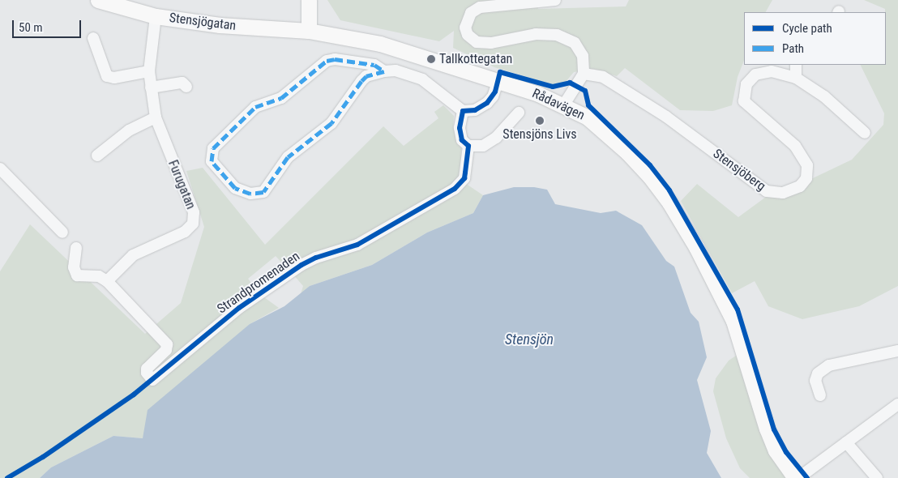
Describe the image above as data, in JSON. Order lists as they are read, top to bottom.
{
  "streets": {
    "street": [
      "Stensjögatan",
      "Rådavägen",
      "Stensjöberg",
      "Furugatan",
      "Strandpromenaden"
    ]
  },
  "crossings": [
    ["Stensjögatan", "Rådavägen"],
    ["Stensjögatan", "Furugatan"],
    ["Furugatan", "Strandpromenaden"]
  ],
  "water": ["Stensjön"],
  "places": ["Tallkottegatan", "Stensjöns Livs"],
  "legend": ["Cycle path", "Path"],
  "scale_bar": "50 m"
}
